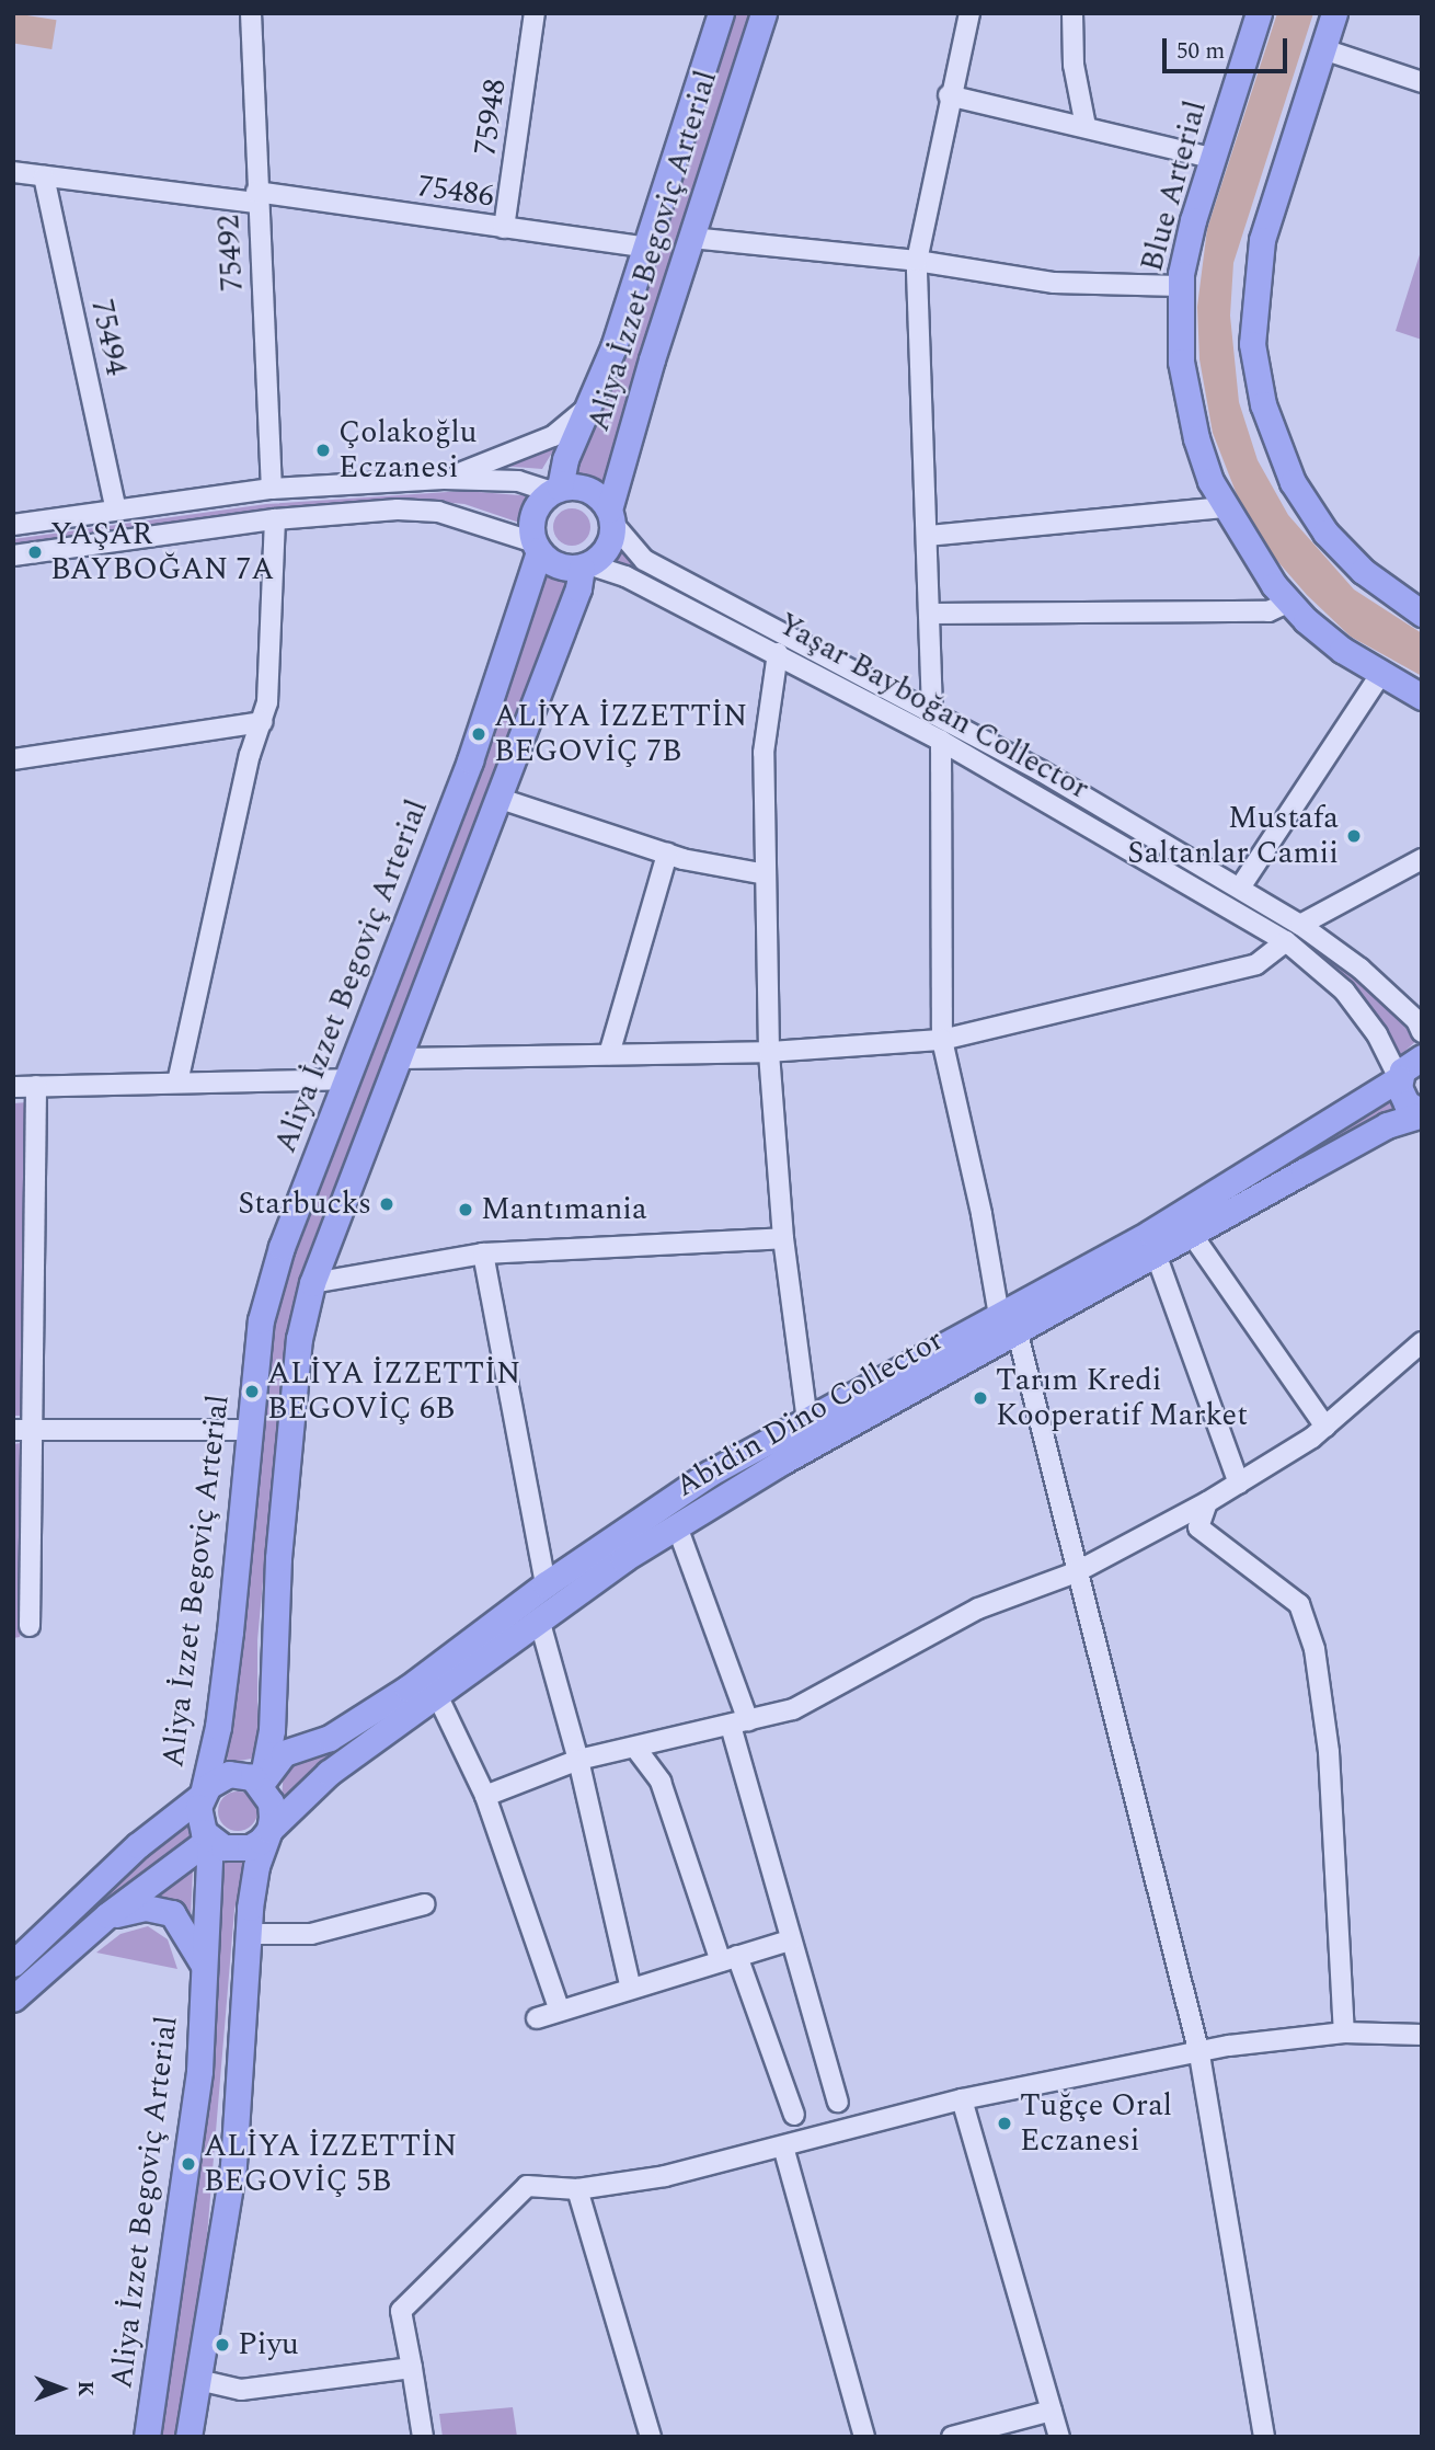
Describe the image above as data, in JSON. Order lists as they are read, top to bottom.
{
  "streets": {
    "main road": ["Blue Arterial", "Aliya İzzet Begoviç Arterial", "Abidin Dino Collector"],
    "street": [
      "75948",
      "75486",
      "75492",
      "75494",
      "Yaşar Bayboğan Collector"
    ]
  },
  "crossings": [
    ["75948", "75486"],
    ["75486", "Aliya İzzet Begoviç Arterial"],
    ["75486", "75492"],
    ["75486", "75494"],
    ["Aliya İzzet Begoviç Arterial", "Yaşar Bayboğan Collector"],
    ["Aliya İzzet Begoviç Arterial", "Abidin Dino Collector"],
    ["Yaşar Bayboğan Collector", "Abidin Dino Collector"]
  ],
  "places": [
    "Çolakoğlu Eczanesi",
    "YAŞAR BAYBOĞAN 7A",
    "ALİYA İZZETTİN BEGOVİÇ 7B",
    "Mustafa Saltanlar Camii",
    "Starbucks",
    "Mantımania",
    "ALİYA İZZETTİN BEGOVİÇ 6B",
    "Tarım Kredi Kooperatif Market",
    "Tuğçe Oral Eczanesi",
    "ALİYA İZZETTİN BEGOVİÇ 5B",
    "Piyu"
  ],
  "scale_bar": "50 m",
  "north": "right"
}
